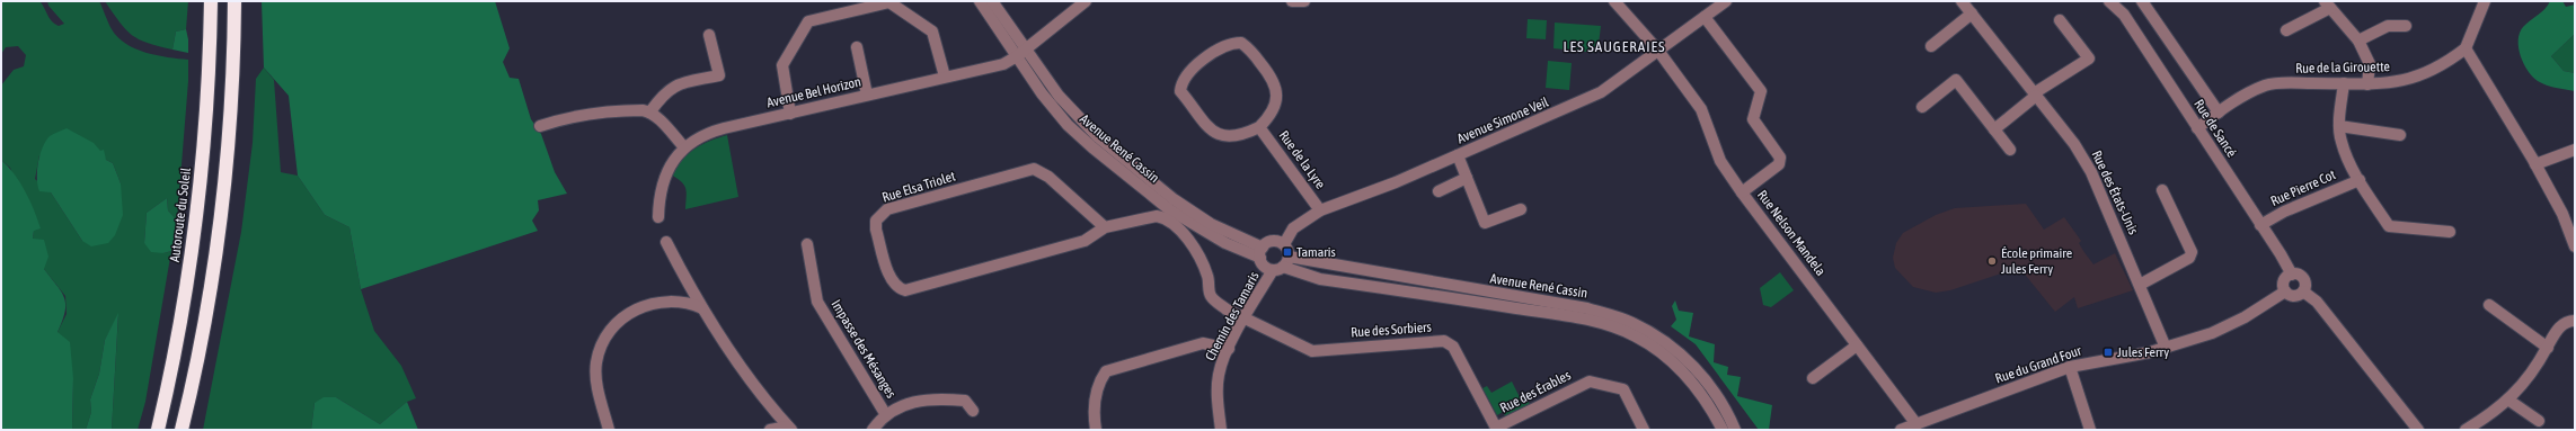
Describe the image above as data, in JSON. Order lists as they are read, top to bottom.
{
  "streets": {
    "highway": ["Autoroute du Soleil"],
    "street": [
      "Rue de la Girouette",
      "Avenue Bel Horizon",
      "Avenue Simone Veil",
      "Rue de Sancé",
      "Avenue René Cassin",
      "Rue de la Lyre",
      "Rue Elsa Triolet",
      "Rue Pierre Cot",
      "Rue des États-Unis",
      "Rue Nelson Mandela",
      "Chemin des Tamaris",
      "Rue des Sorbiers",
      "Impasse des Mésanges",
      "Rue du Grand Four",
      "Rue des Érables"
    ]
  },
  "crossings": [
    ["Rue de la Girouette", "Rue de Sancé"],
    ["Rue de la Girouette", "Rue Pierre Cot"],
    ["Avenue Bel Horizon", "Avenue René Cassin"],
    ["Avenue Simone Veil", "Rue de la Lyre"],
    ["Avenue Simone Veil", "Rue Nelson Mandela"],
    ["Rue de Sancé", "Rue Pierre Cot"],
    ["Rue de Sancé", "Rue du Grand Four"],
    ["Avenue René Cassin", "Chemin des Tamaris"],
    ["Rue Elsa Triolet", "Chemin des Tamaris"],
    ["Rue Elsa Triolet", "Rue des Sorbiers"],
    ["Rue des États-Unis", "Rue du Grand Four"],
    ["Rue Nelson Mandela", "Rue du Grand Four"],
    ["Chemin des Tamaris", "Rue des Sorbiers"],
    ["Rue des Sorbiers", "Rue des Érables"]
  ],
  "districts": ["LES SAUGERAIES"],
  "places": {
    "transit": ["Tamaris", "Jules Ferry"],
    "other": ["École primaire Jules Ferry"]
  }
}
